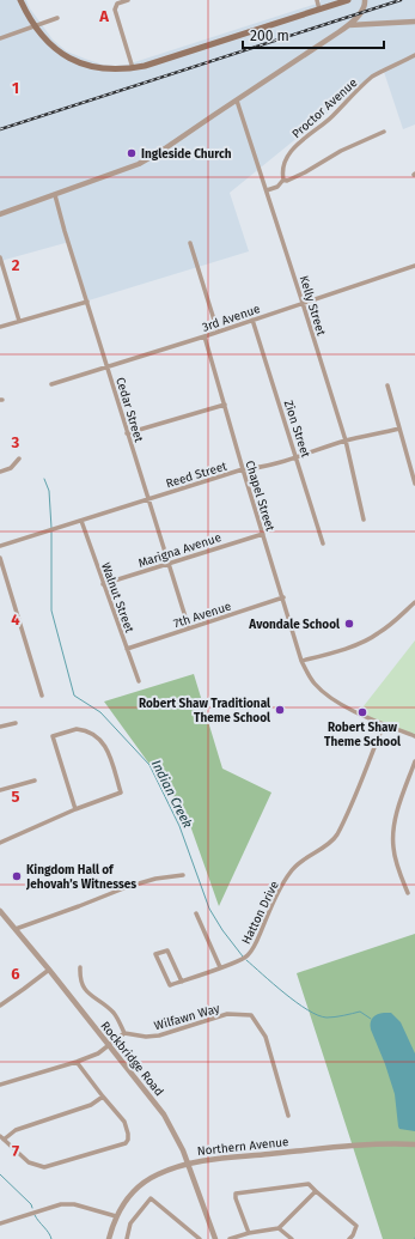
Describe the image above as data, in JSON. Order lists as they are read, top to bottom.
{
  "streets": {
    "street": [
      "Proctor Avenue",
      "Kelly Street",
      "3rd Avenue",
      "Cedar Street",
      "Zion Street",
      "Reed Street",
      "Chapel Street",
      "Marigna Avenue",
      "Walnut Street",
      "7th Avenue",
      "Hatton Drive",
      "Wilfawn Way",
      "Rockbridge Road",
      "Northern Avenue"
    ]
  },
  "crossings": [
    ["Kelly Street", "3rd Avenue"],
    ["Kelly Street", "Reed Street"],
    ["3rd Avenue", "Cedar Street"],
    ["3rd Avenue", "Zion Street"],
    ["3rd Avenue", "Chapel Street"],
    ["Cedar Street", "Reed Street"],
    ["Cedar Street", "Marigna Avenue"],
    ["Cedar Street", "7th Avenue"],
    ["Zion Street", "Reed Street"],
    ["Reed Street", "Chapel Street"],
    ["Reed Street", "Walnut Street"],
    ["Chapel Street", "Marigna Avenue"],
    ["Chapel Street", "7th Avenue"],
    ["Chapel Street", "Hatton Drive"],
    ["Marigna Avenue", "Walnut Street"],
    ["Walnut Street", "7th Avenue"],
    ["Rockbridge Road", "Northern Avenue"]
  ],
  "water": ["Indian Creek"],
  "places": [
    "Ingleside Church",
    "Avondale School",
    "Robert Shaw Traditional Theme School",
    "Robert Shaw Theme School",
    "Kingdom Hall of Jehovah’s Witnesses"
  ],
  "scale_bar": "200 m",
  "grid": {
    "columns": ["A"],
    "rows": [
      "1",
      "2",
      "3",
      "4",
      "5",
      "6",
      "7"
    ]
  }
}
